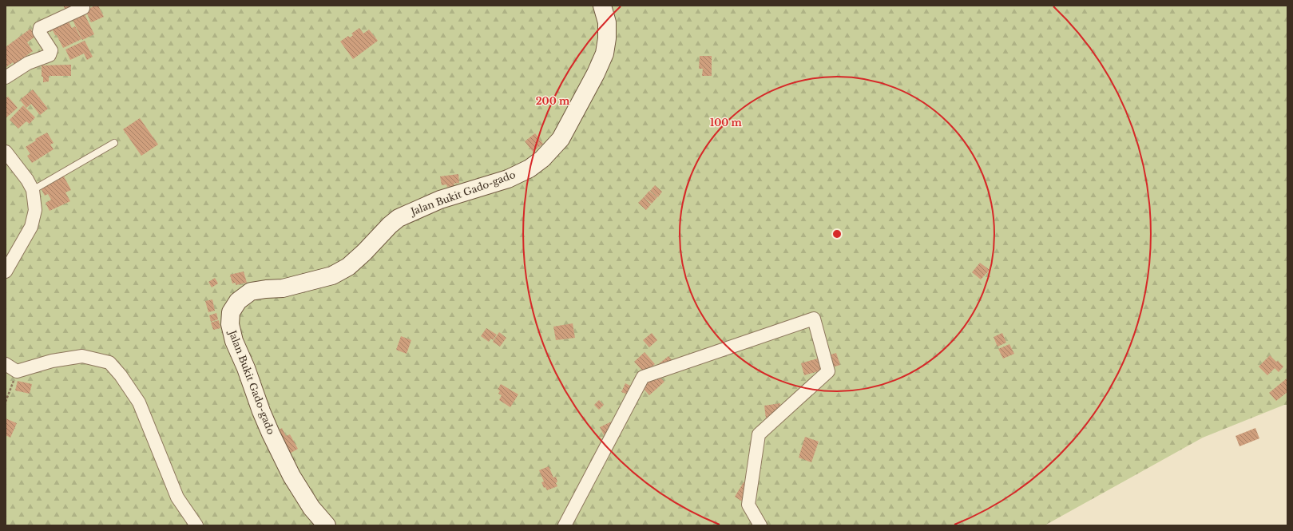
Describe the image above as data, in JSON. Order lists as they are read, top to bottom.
{
  "streets": {
    "street": ["Jalan Bukit Gado-gado"]
  },
  "rings": ["200 m", "100 m"]
}
